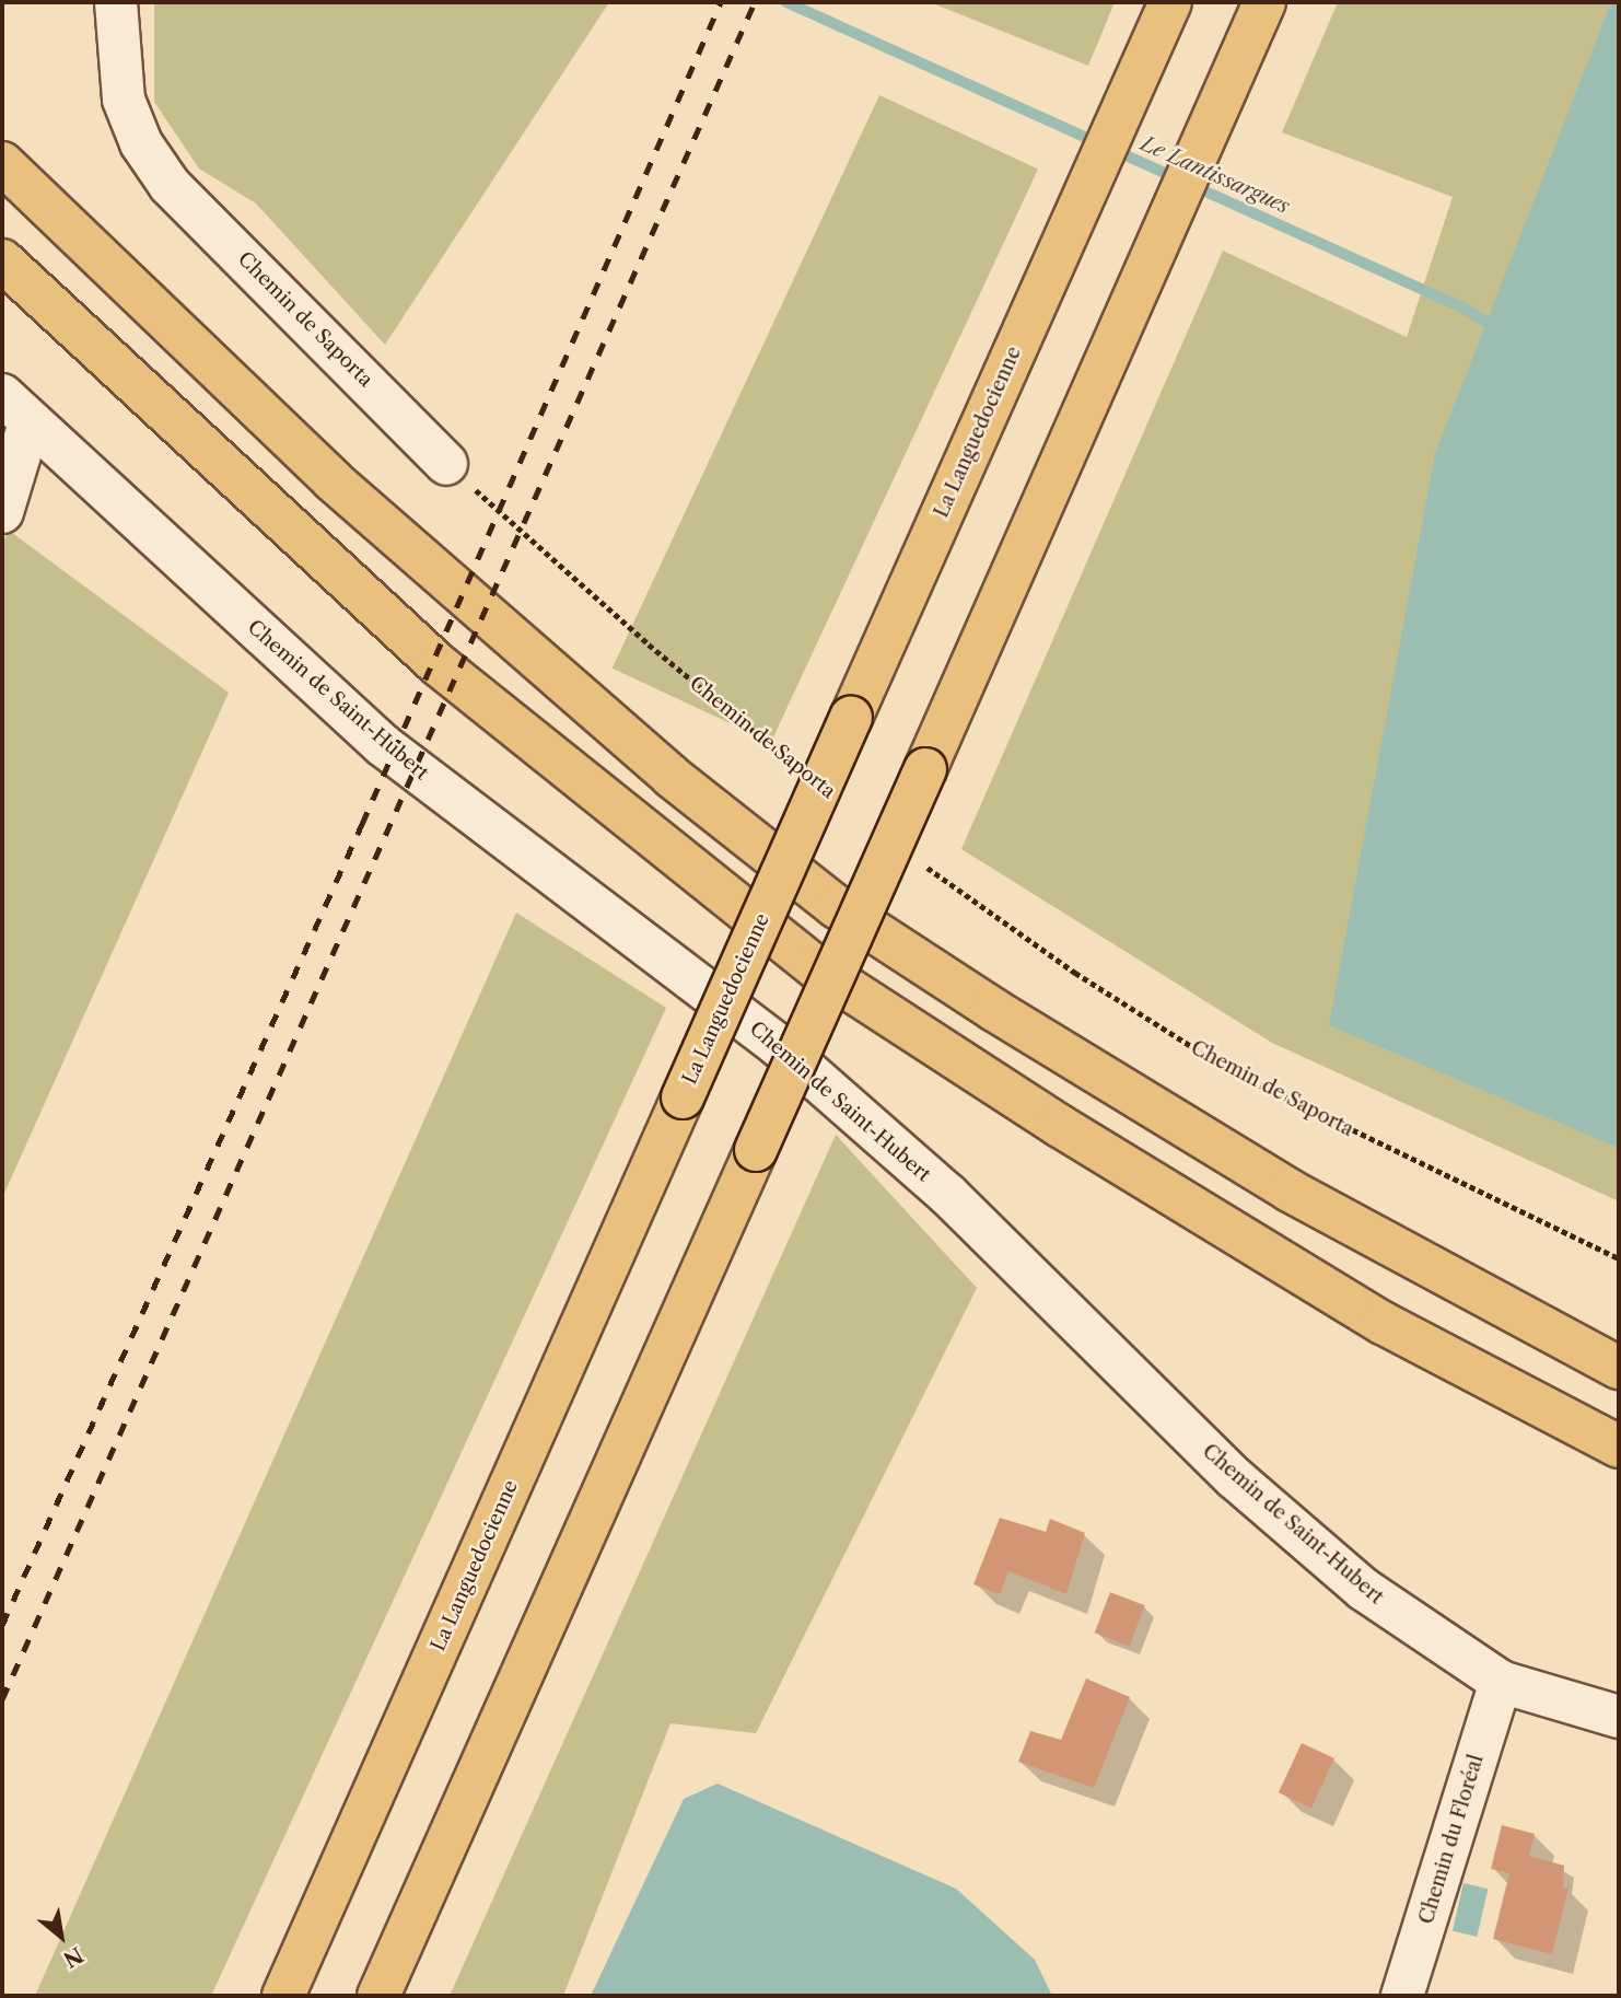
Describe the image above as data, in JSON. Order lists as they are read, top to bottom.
{
  "streets": {
    "main road": ["La Languedocienne"],
    "street": ["Chemin de Saporta", "Chemin de Saint-Hubert", "Chemin du Floréal"]
  },
  "crossings": [
    ["Chemin de Saint-Hubert", "Chemin du Floréal"]
  ],
  "water": ["Le Lantissargues"],
  "north": "bottom right"
}
